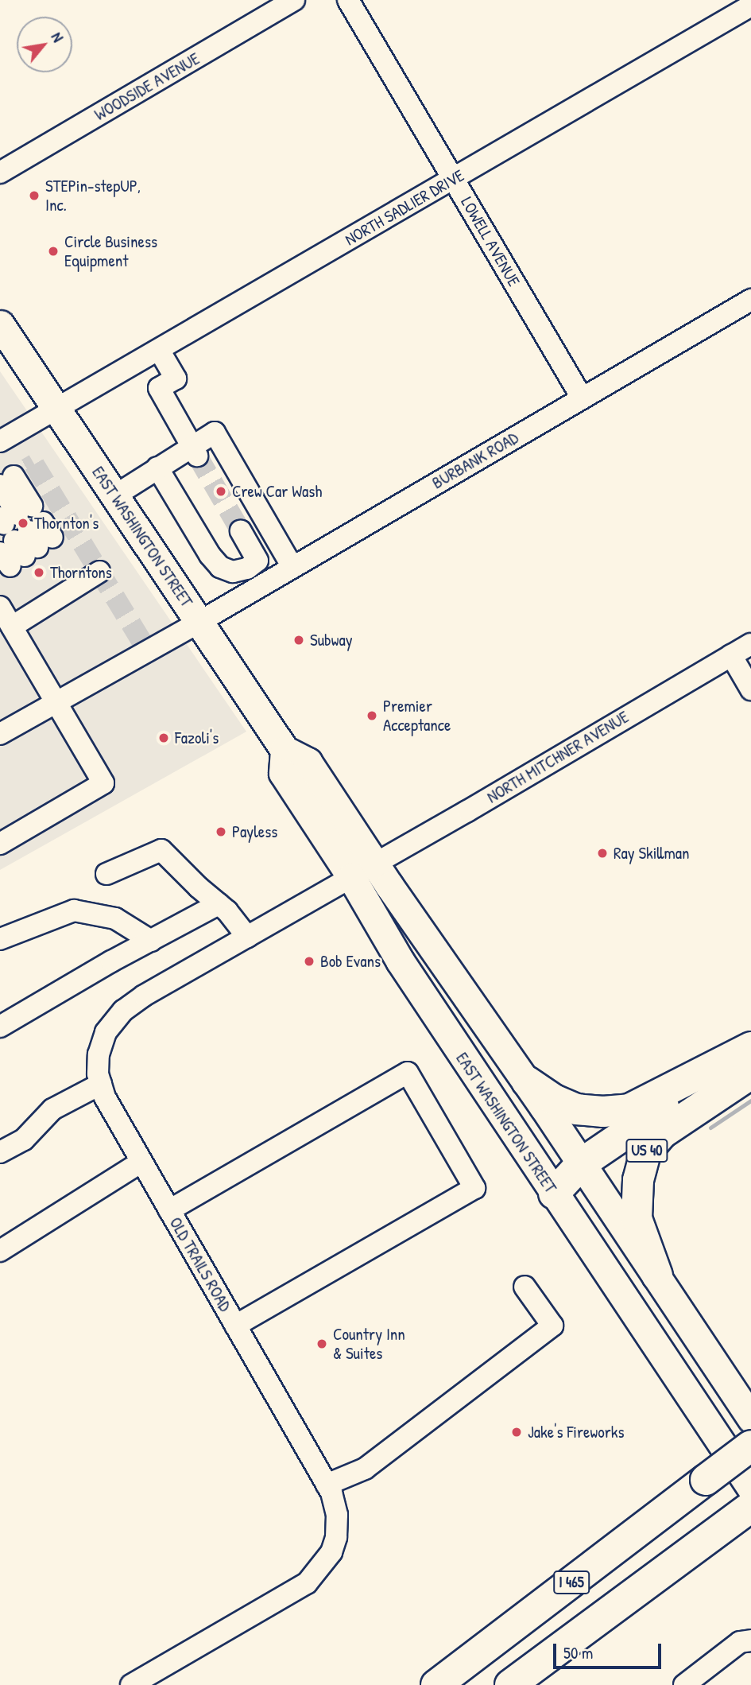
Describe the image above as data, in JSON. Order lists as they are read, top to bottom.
{
  "streets": {
    "highway": ["US 40", "I 465"],
    "main road": ["EAST WASHINGTON STREET"],
    "street": [
      "WOODSIDE AVENUE",
      "NORTH SADLIER DRIVE",
      "LOWELL AVENUE",
      "BURBANK ROAD",
      "NORTH MITCHNER AVENUE",
      "OLD TRAILS ROAD"
    ]
  },
  "crossings": [
    ["NORTH SADLIER DRIVE", "LOWELL AVENUE"],
    ["NORTH SADLIER DRIVE", "EAST WASHINGTON STREET"],
    ["LOWELL AVENUE", "BURBANK ROAD"],
    ["BURBANK ROAD", "EAST WASHINGTON STREET"],
    ["EAST WASHINGTON STREET", "NORTH MITCHNER AVENUE"],
    ["EAST WASHINGTON STREET", "US 40"],
    ["EAST WASHINGTON STREET", "OLD TRAILS ROAD"],
    ["NORTH MITCHNER AVENUE", "OLD TRAILS ROAD"]
  ],
  "places": [
    "STEPin-stepUP, Inc.",
    "Circle Business Equipment",
    "Crew Car Wash",
    "Thornton's",
    "Thorntons",
    "Subway",
    "Premier Acceptance",
    "Fazoli's",
    "Payless",
    "Ray Skillman",
    "Bob Evans",
    "Country Inn & Suites",
    "Jake's Fireworks"
  ],
  "scale_bar": "50 m",
  "north": "top right"
}
